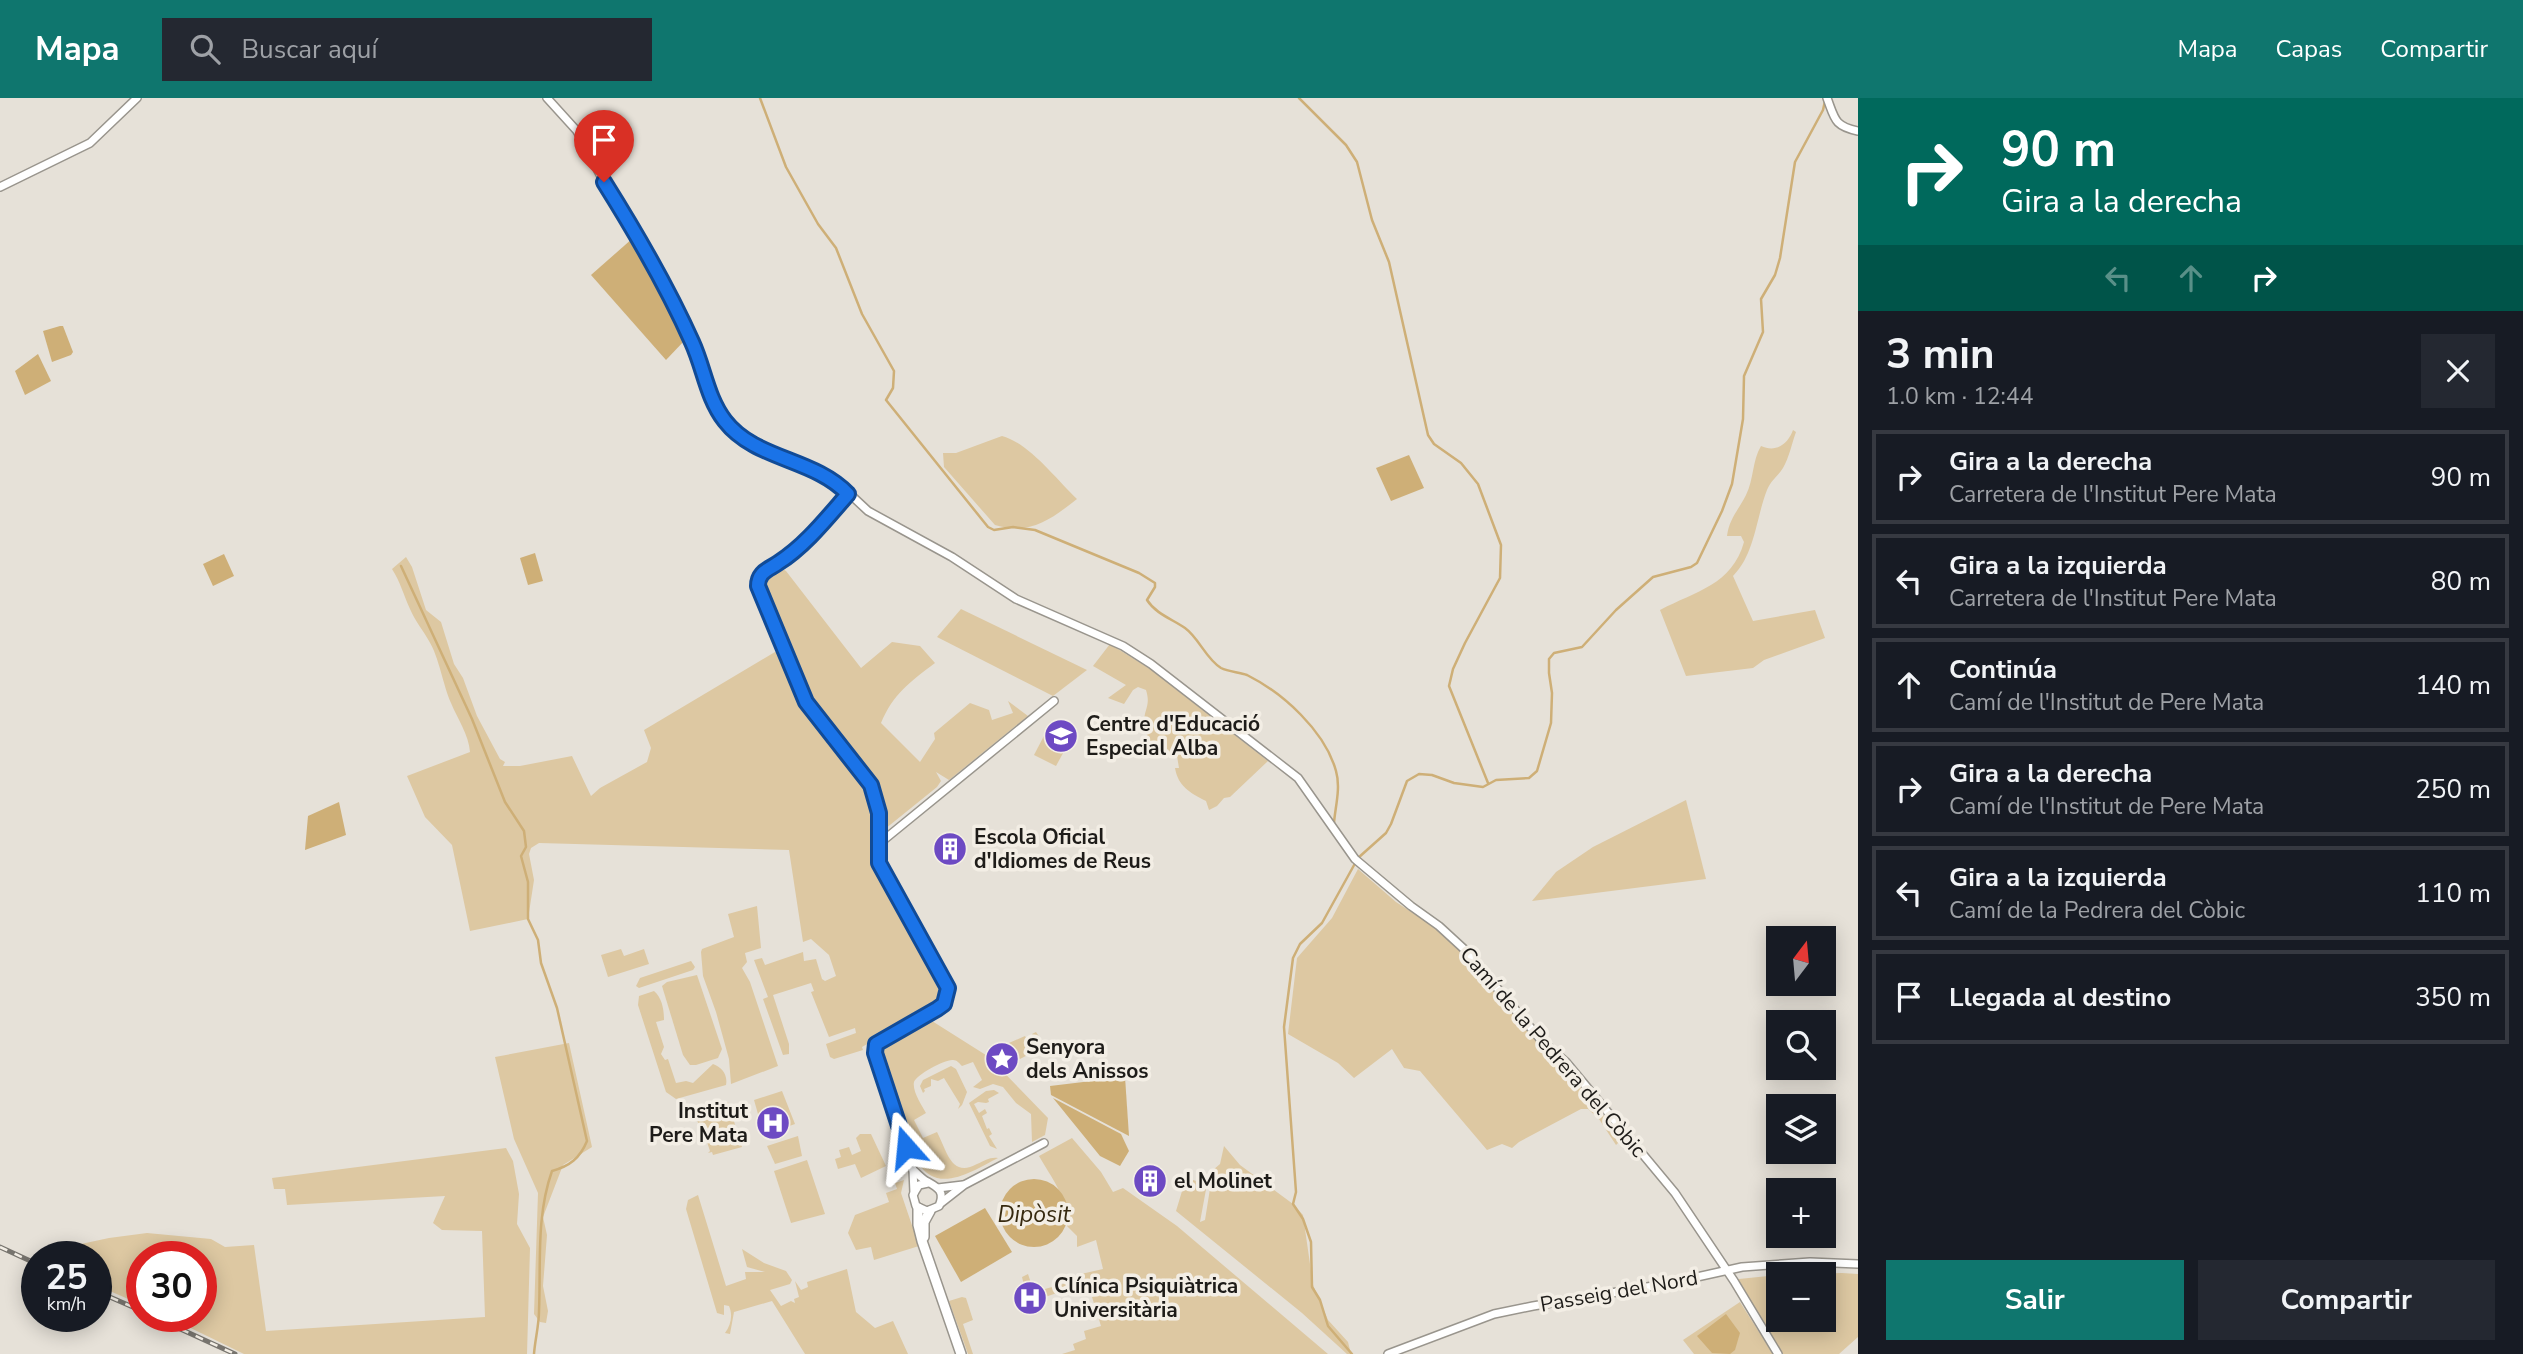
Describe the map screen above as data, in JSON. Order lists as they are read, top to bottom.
{
  "streets": {
    "street": ["Camí de la Pedrera del Còbic", "Passeig del Nord"]
  },
  "crossings": [
    ["Camí de la Pedrera del Còbic", "Passeig del Nord"]
  ],
  "water": ["Dipòsit"],
  "places": {
    "school or university": ["Centre d'Educació Especial Alba"],
    "building": ["Escola Oficial d'Idiomes de Reus", "el Molinet"],
    "place": ["Senyora dels Anissos"],
    "hospital": ["Institut Pere Mata", "Clínica Psiquiàtrica Universitària"]
  },
  "north": "top",
  "page": {
    "header": "Mapa",
    "search": "Buscar aquí",
    "nav": ["Mapa", "Capas", "Compartir"],
    "turn": ["90 m", "Gira a la derecha"],
    "heading": ["3 min", "1.0 km · 12:44"],
    "list": [
      {
        "name": "Gira a la derecha",
        "note": "Carretera de l'Institut Pere Mata",
        "value": "90 m"
      },
      {
        "name": "Gira a la izquierda",
        "note": "Carretera de l'Institut Pere Mata",
        "value": "80 m"
      },
      {
        "name": "Continúa",
        "note": "Camí de l'Institut de Pere Mata",
        "value": "140 m"
      },
      {
        "name": "Gira a la derecha",
        "note": "Camí de l'Institut de Pere Mata",
        "value": "250 m"
      },
      {
        "name": "Gira a la izquierda",
        "note": "Camí de la Pedrera del Còbic",
        "value": "110 m"
      },
      {
        "name": "Llegada al destino",
        "value": "350 m"
      }
    ],
    "map_buttons": ["+", "−"],
    "speed": "25 km/h",
    "limit": "30",
    "buttons": ["Salir", "Compartir"]
  }
}
